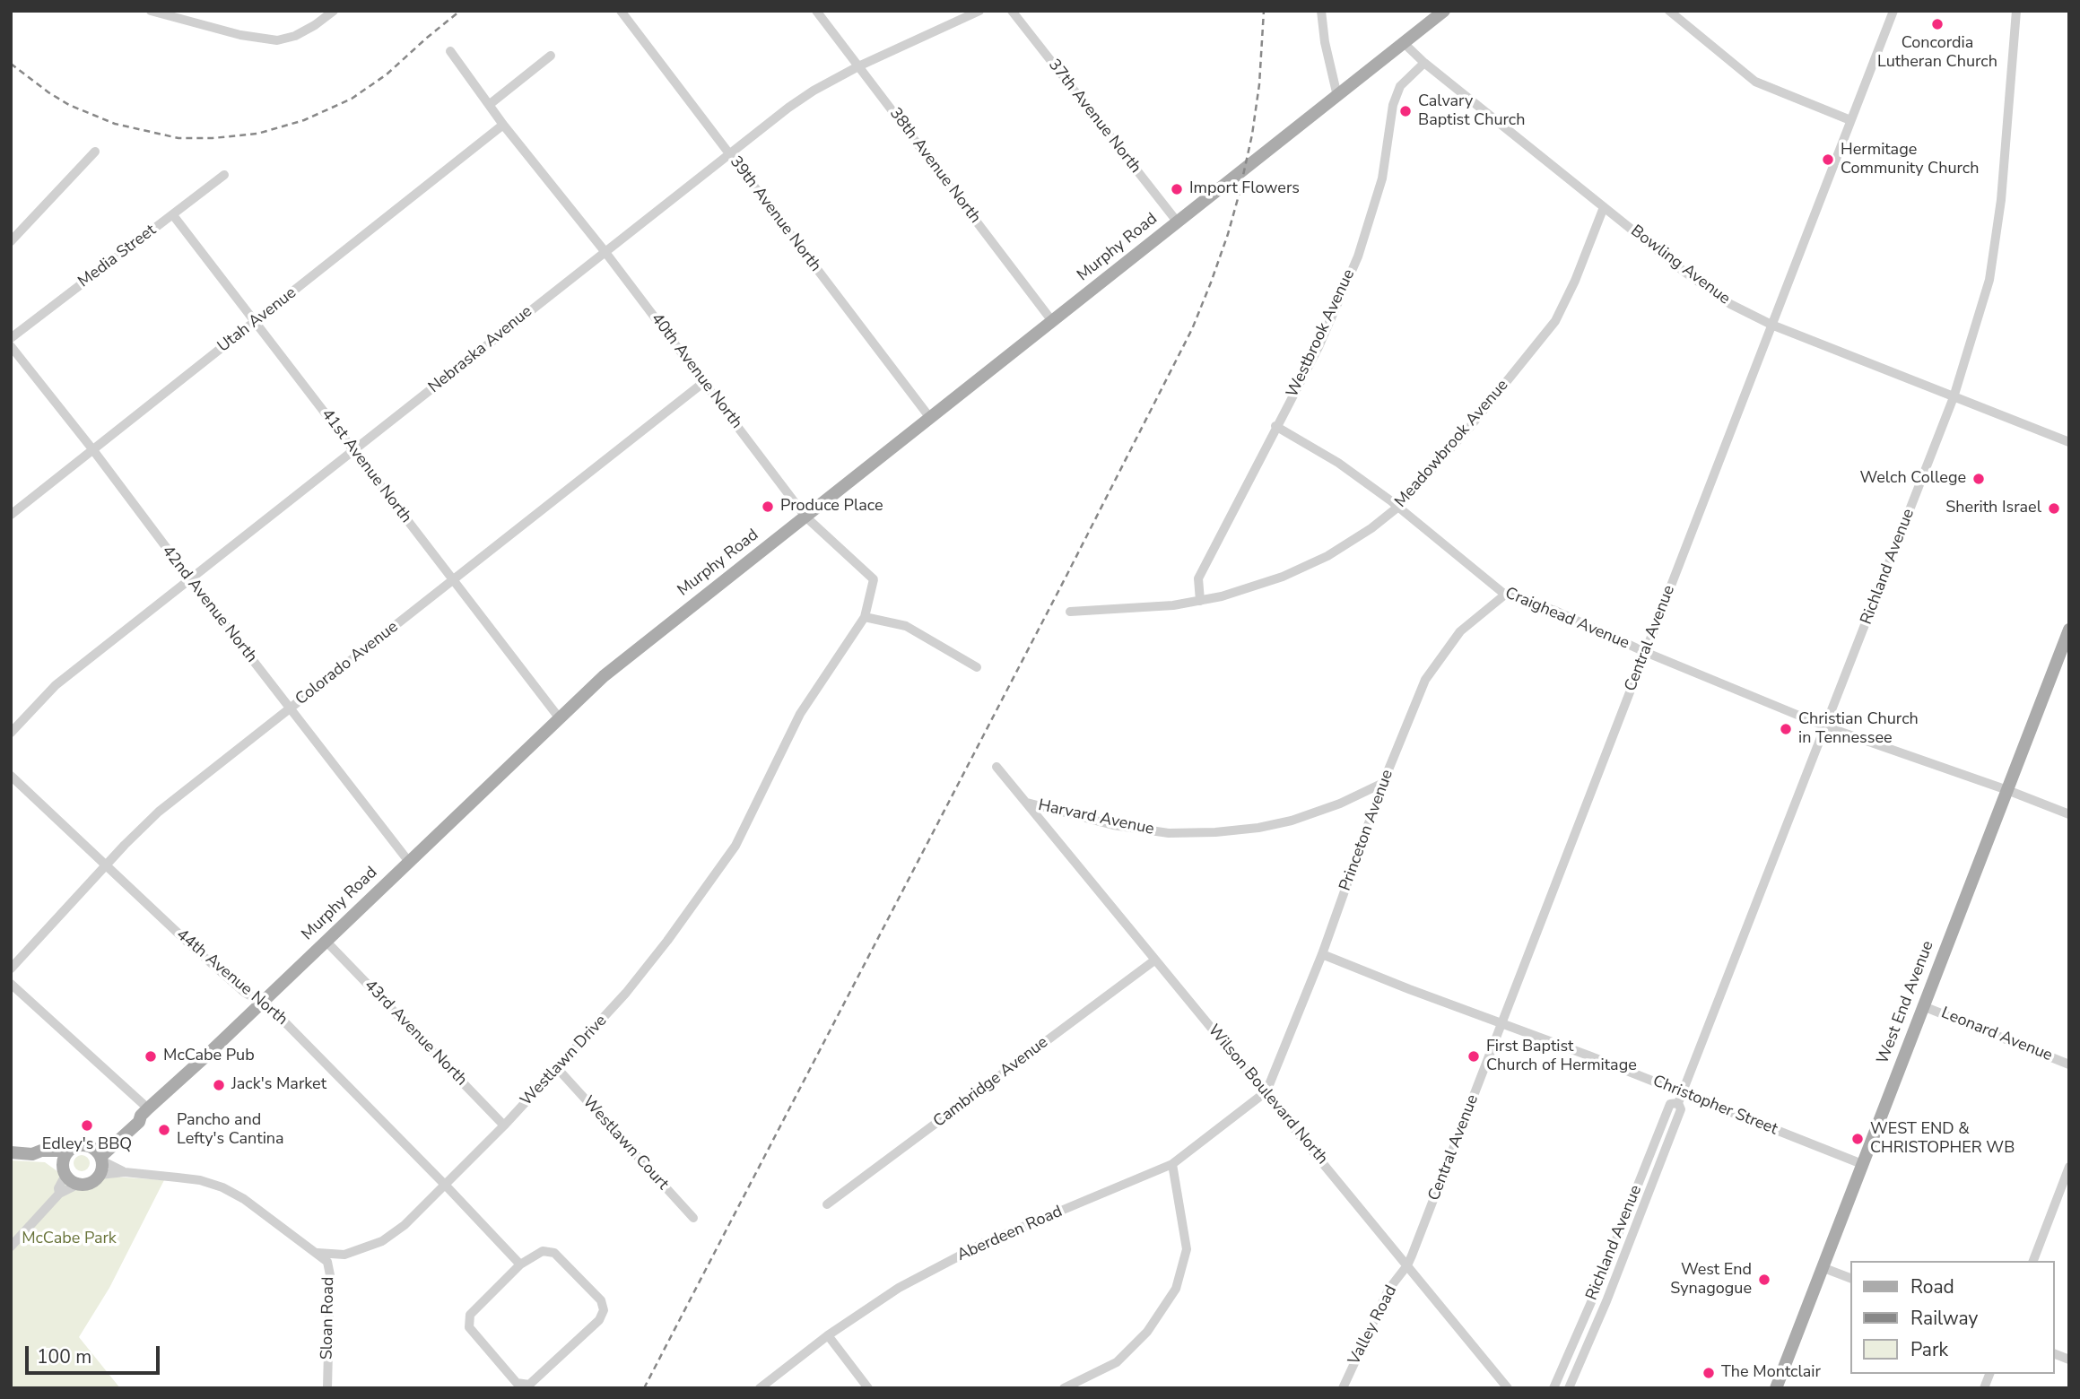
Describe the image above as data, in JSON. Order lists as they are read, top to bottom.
{
  "streets": {
    "main road": ["Murphy Road", "West End Avenue"],
    "street": [
      "37th Avenue North",
      "38th Avenue North",
      "39th Avenue North",
      "Media Street",
      "Bowling Avenue",
      "Utah Avenue",
      "Westbrook Avenue",
      "Nebraska Avenue",
      "40th Avenue North",
      "Meadowbrook Avenue",
      "41st Avenue North",
      "Richland Avenue",
      "42nd Avenue North",
      "Craighead Avenue",
      "Central Avenue",
      "Colorado Avenue",
      "Harvard Avenue",
      "Princeton Avenue",
      "44th Avenue North",
      "43rd Avenue North",
      "Leonard Avenue",
      "Westlawn Drive",
      "Cambridge Avenue",
      "Wilson Boulevard North",
      "Christopher Street",
      "Westlawn Court",
      "Aberdeen Road",
      "Sloan Road",
      "Valley Road"
    ]
  },
  "crossings": [
    ["37th Avenue North", "Murphy Road"],
    ["38th Avenue North", "Murphy Road"],
    ["38th Avenue North", "Nebraska Avenue"],
    ["39th Avenue North", "Murphy Road"],
    ["39th Avenue North", "Nebraska Avenue"],
    ["Murphy Road", "Bowling Avenue"],
    ["Murphy Road", "40th Avenue North"],
    ["Murphy Road", "41st Avenue North"],
    ["Murphy Road", "42nd Avenue North"],
    ["Murphy Road", "44th Avenue North"],
    ["Murphy Road", "43rd Avenue North"],
    ["Media Street", "41st Avenue North"],
    ["Bowling Avenue", "Westbrook Avenue"],
    ["Bowling Avenue", "Meadowbrook Avenue"],
    ["Bowling Avenue", "Richland Avenue"],
    ["Bowling Avenue", "Central Avenue"],
    ["Utah Avenue", "40th Avenue North"],
    ["Utah Avenue", "41st Avenue North"],
    ["Utah Avenue", "42nd Avenue North"],
    ["Westbrook Avenue", "Meadowbrook Avenue"],
    ["Westbrook Avenue", "Craighead Avenue"],
    ["Nebraska Avenue", "40th Avenue North"],
    ["Nebraska Avenue", "41st Avenue North"],
    ["Nebraska Avenue", "42nd Avenue North"],
    ["40th Avenue North", "Colorado Avenue"],
    ["40th Avenue North", "Westlawn Drive"],
    ["Meadowbrook Avenue", "Craighead Avenue"],
    ["41st Avenue North", "Colorado Avenue"],
    ["Richland Avenue", "Craighead Avenue"],
    ["Richland Avenue", "Christopher Street"],
    ["42nd Avenue North", "Colorado Avenue"],
    ["Craighead Avenue", "Central Avenue"],
    ["Craighead Avenue", "Princeton Avenue"],
    ["Craighead Avenue", "West End Avenue"],
    ["Central Avenue", "Wilson Boulevard North"],
    ["Central Avenue", "Christopher Street"],
    ["Central Avenue", "Valley Road"],
    ["Colorado Avenue", "44th Avenue North"],
    ["Harvard Avenue", "Princeton Avenue"],
    ["Harvard Avenue", "Wilson Boulevard North"],
    ["Princeton Avenue", "Wilson Boulevard North"],
    ["Princeton Avenue", "Christopher Street"],
    ["Princeton Avenue", "Aberdeen Road"],
    ["44th Avenue North", "Westlawn Drive"],
    ["West End Avenue", "Leonard Avenue"],
    ["West End Avenue", "Christopher Street"],
    ["43rd Avenue North", "Westlawn Drive"],
    ["Westlawn Drive", "Westlawn Court"],
    ["Westlawn Drive", "Sloan Road"],
    ["Cambridge Avenue", "Wilson Boulevard North"],
    ["Wilson Boulevard North", "Aberdeen Road"],
    ["Wilson Boulevard North", "Valley Road"]
  ],
  "parks": ["McCabe Park"],
  "places": [
    "Concordia Lutheran Church",
    "Calvary Baptist Church",
    "Hermitage Community Church",
    "Import Flowers",
    "Welch College",
    "Produce Place",
    "Sherith Israel",
    "Christian Church in Tennessee",
    "McCabe Pub",
    "First Baptist Church of Hermitage",
    "Jack's Market",
    "Edley's BBQ",
    "Pancho and Lefty's Cantina",
    "WEST END & CHRISTOPHER WB",
    "West End Synagogue",
    "The Montclair"
  ],
  "legend": ["Road", "Railway", "Park"],
  "scale_bar": "100 m"
}
